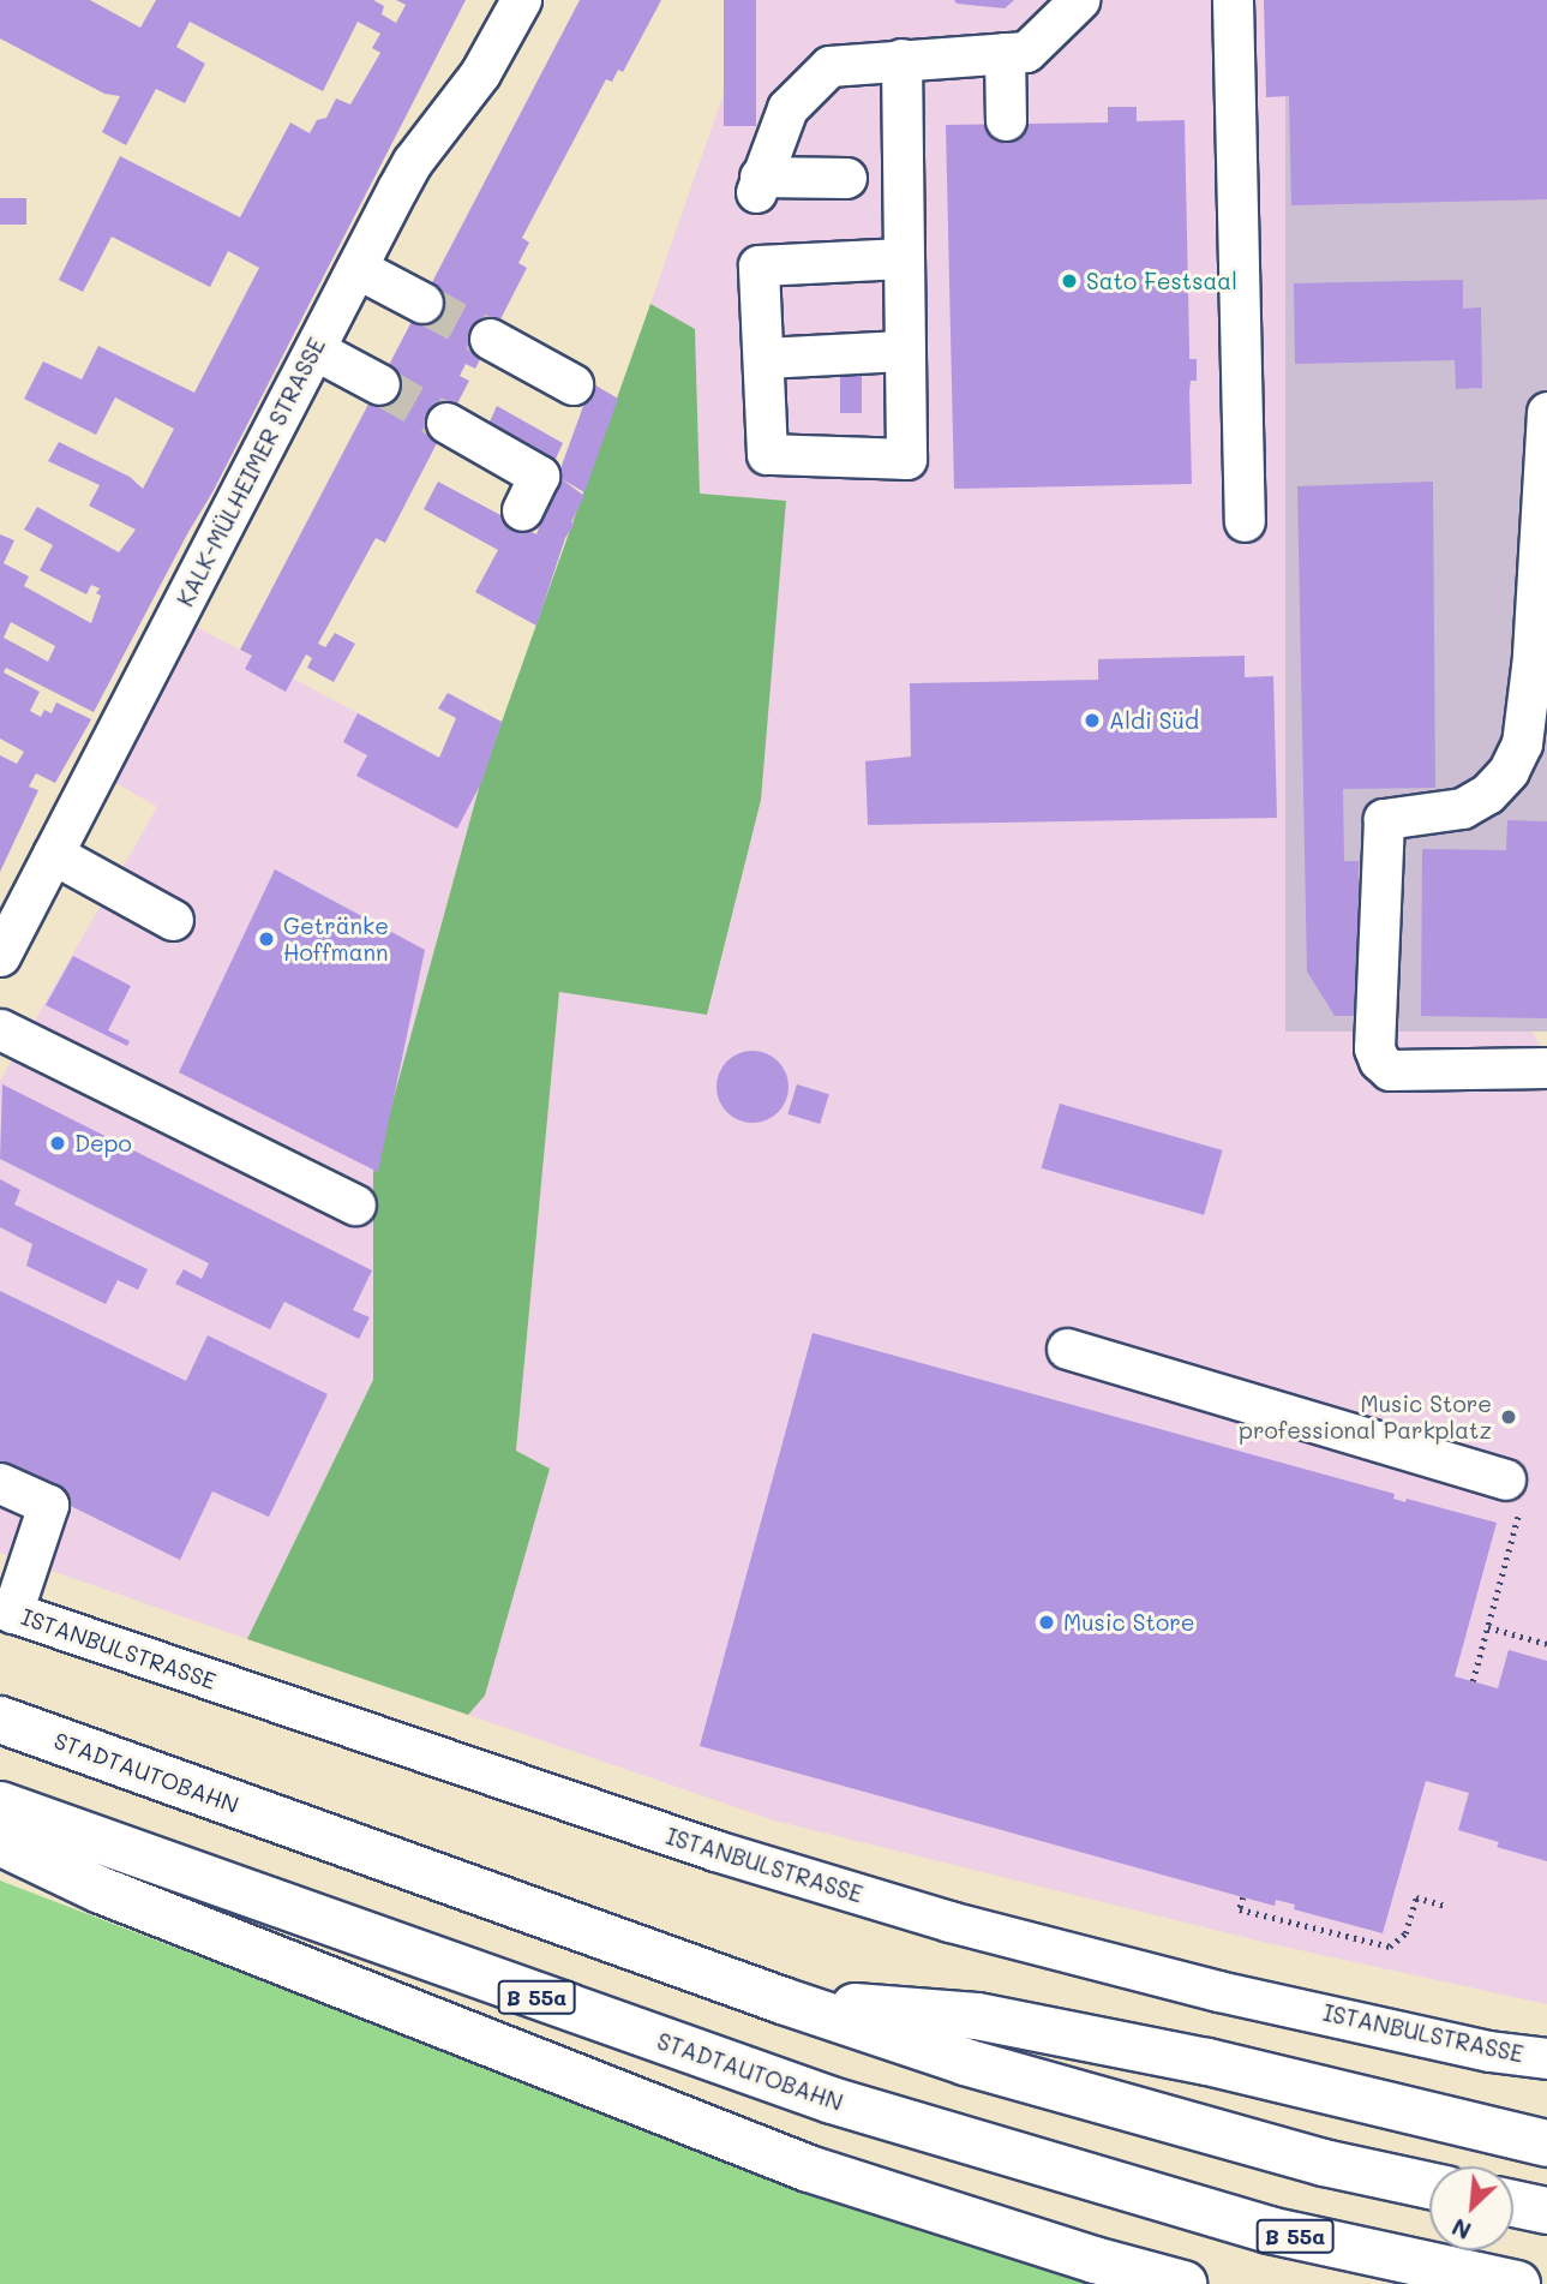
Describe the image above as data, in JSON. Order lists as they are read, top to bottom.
{
  "streets": {
    "highway": ["STADTAUTOBAHN", "B 55a"],
    "street": ["KALK-MÜLHEIMER STRASSE", "ISTANBULSTRASSE"]
  },
  "places": [
    "Sato Festsaal",
    "Aldi Süd",
    "Getränke Hoffmann",
    "Depo",
    "Music Store professional Parkplatz",
    "Music Store"
  ],
  "north": "bottom left"
}
